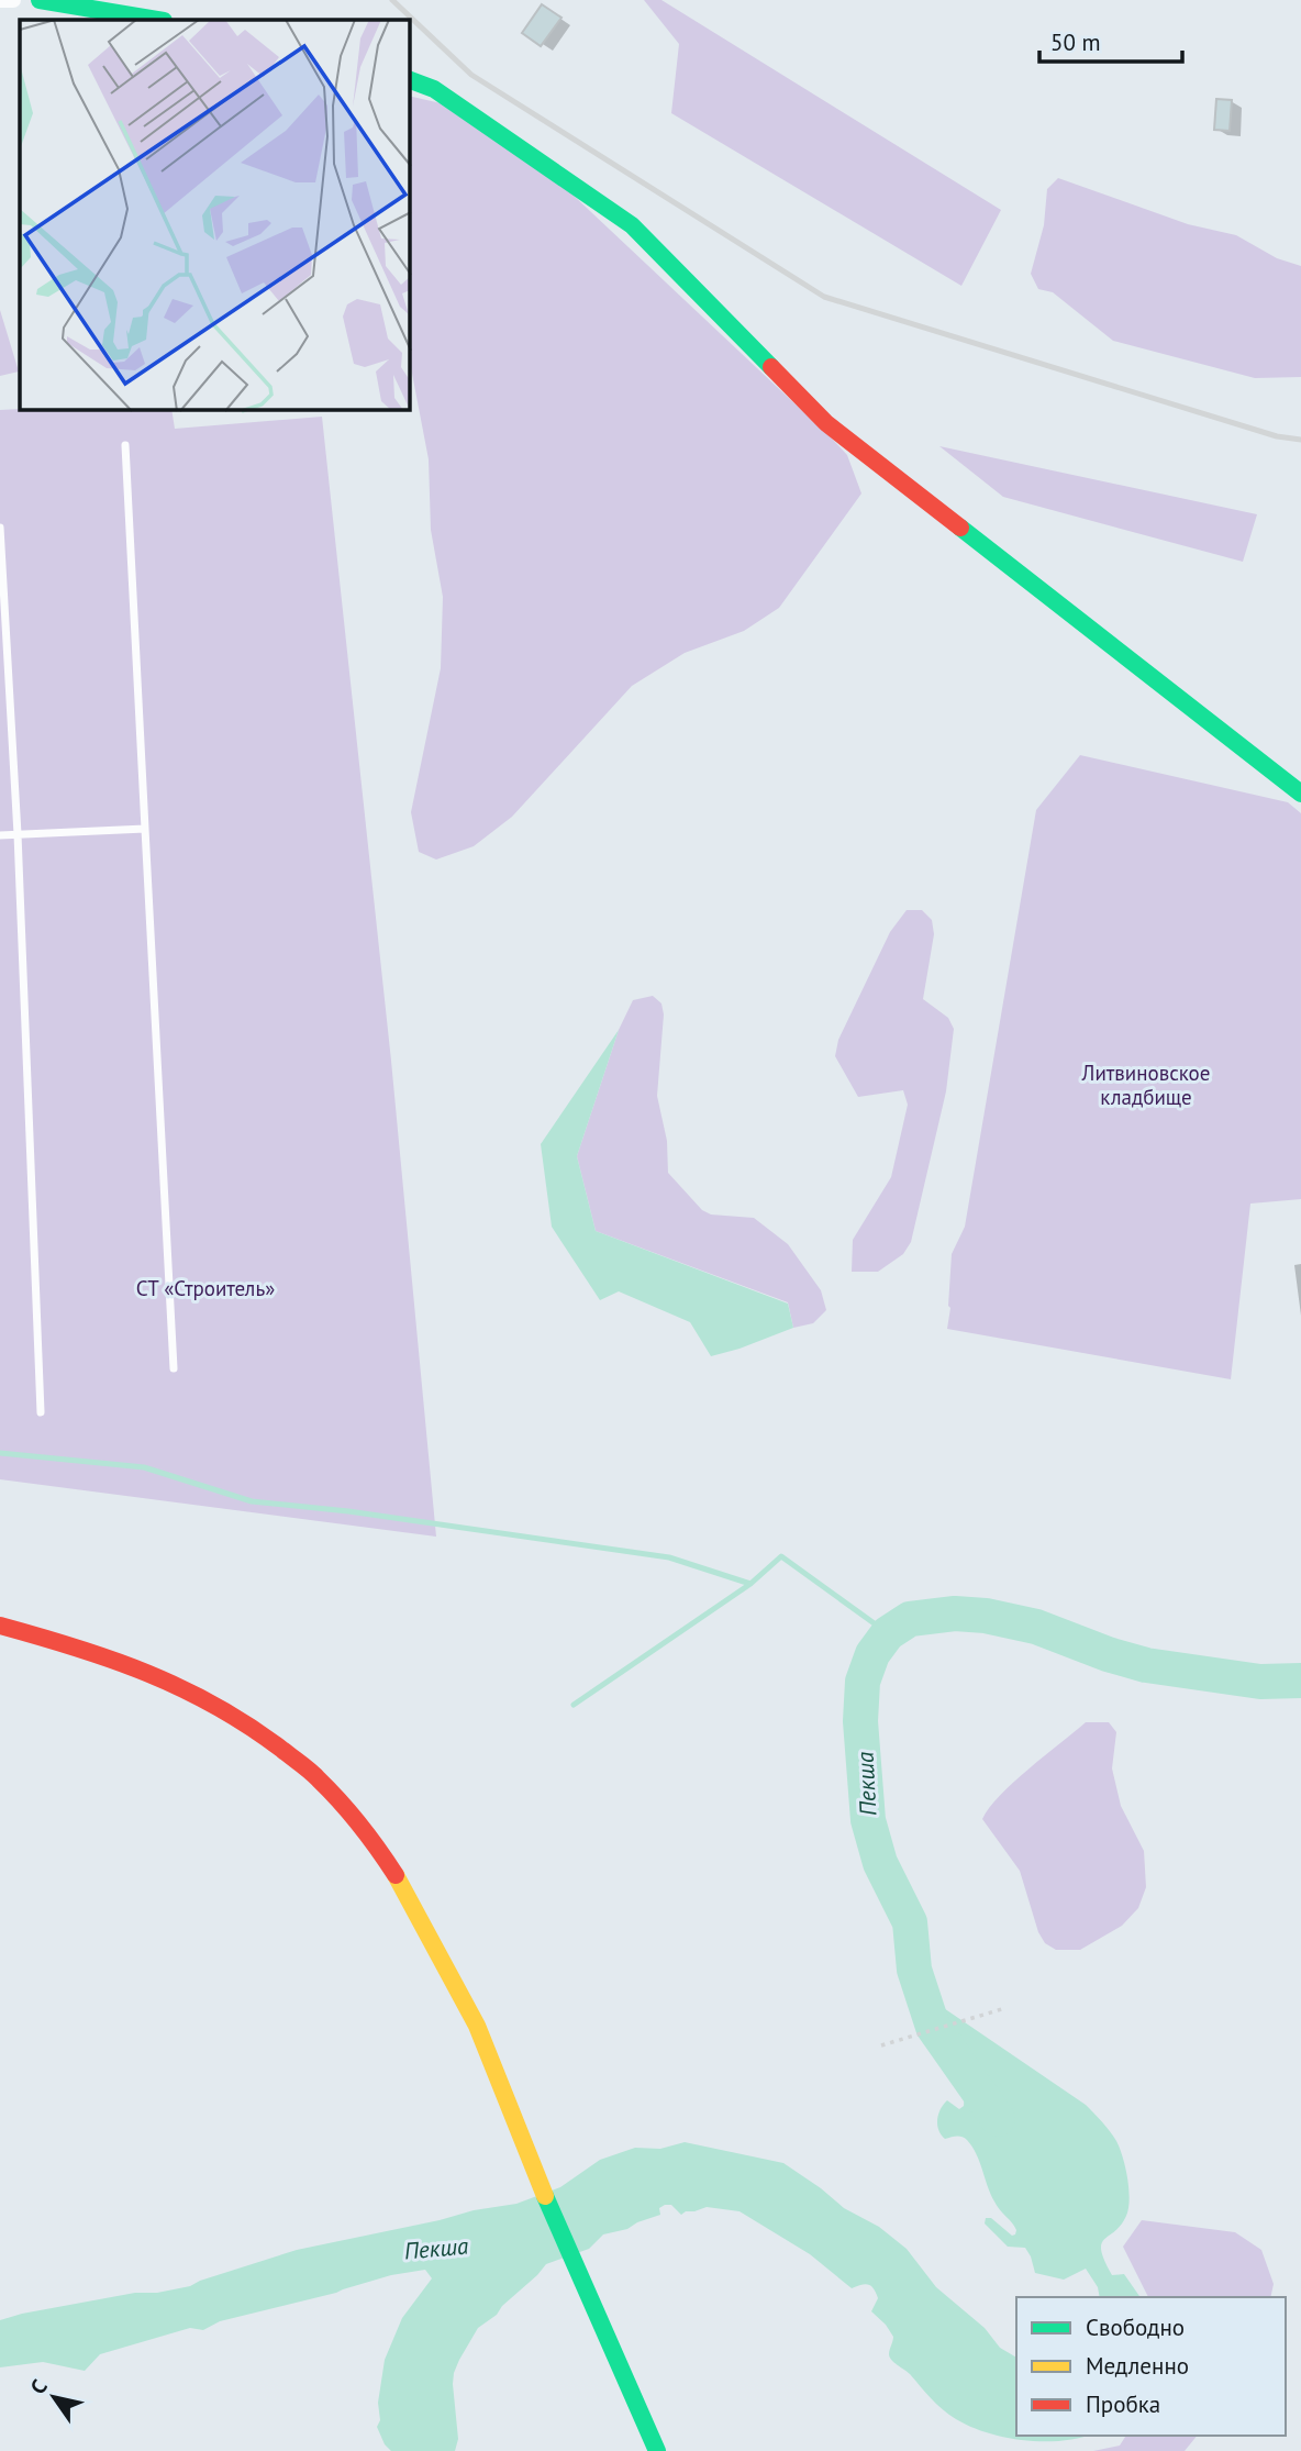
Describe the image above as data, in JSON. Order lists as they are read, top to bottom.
{
  "water": ["Пекша"],
  "parks": ["Литвиновское кладбище", "СТ «Строитель»"],
  "legend": ["Свободно", "Медленно", "Пробка"],
  "scale_bar": "50 m",
  "north": "top left"
}
